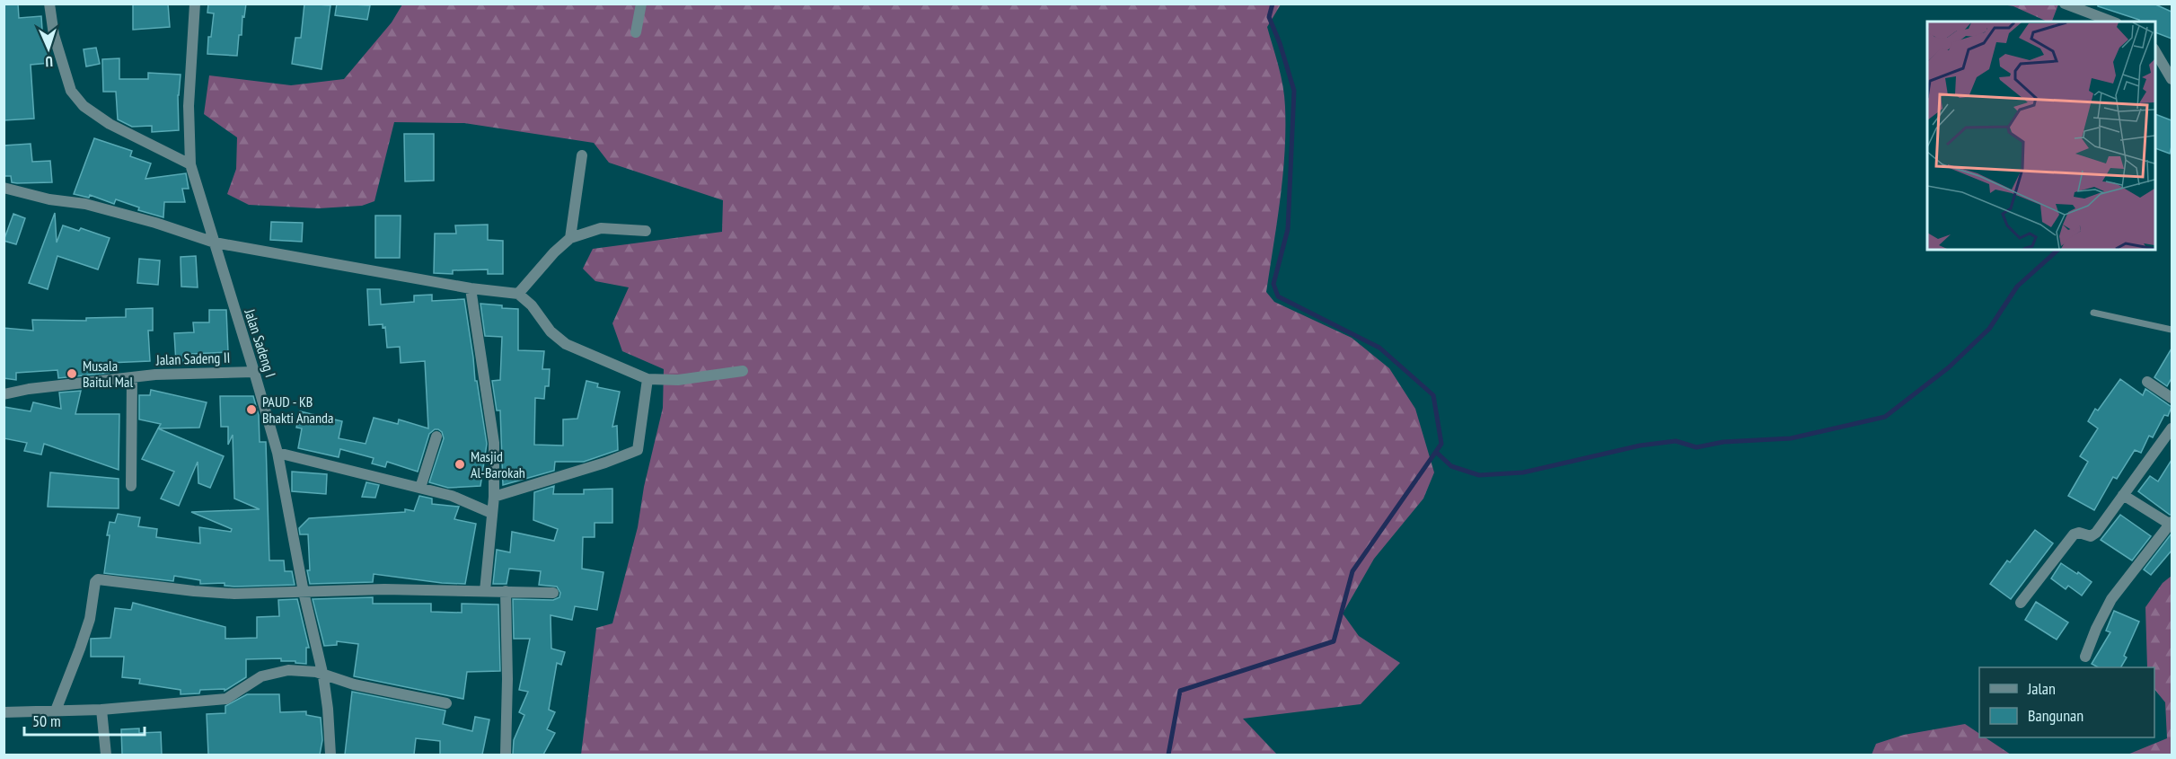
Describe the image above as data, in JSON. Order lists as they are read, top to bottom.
{
  "streets": {
    "street": ["Jalan Sadeng I", "Jalan Sadeng II"]
  },
  "crossings": [
    ["Jalan Sadeng I", "Jalan Sadeng II"]
  ],
  "places": ["Musala Baitul Mal", "PAUD - KB Bhakti Ananda", "Masjid Al-Barokah"],
  "legend": ["Jalan", "Bangunan"],
  "scale_bar": "50 m",
  "north": "bottom"
}
